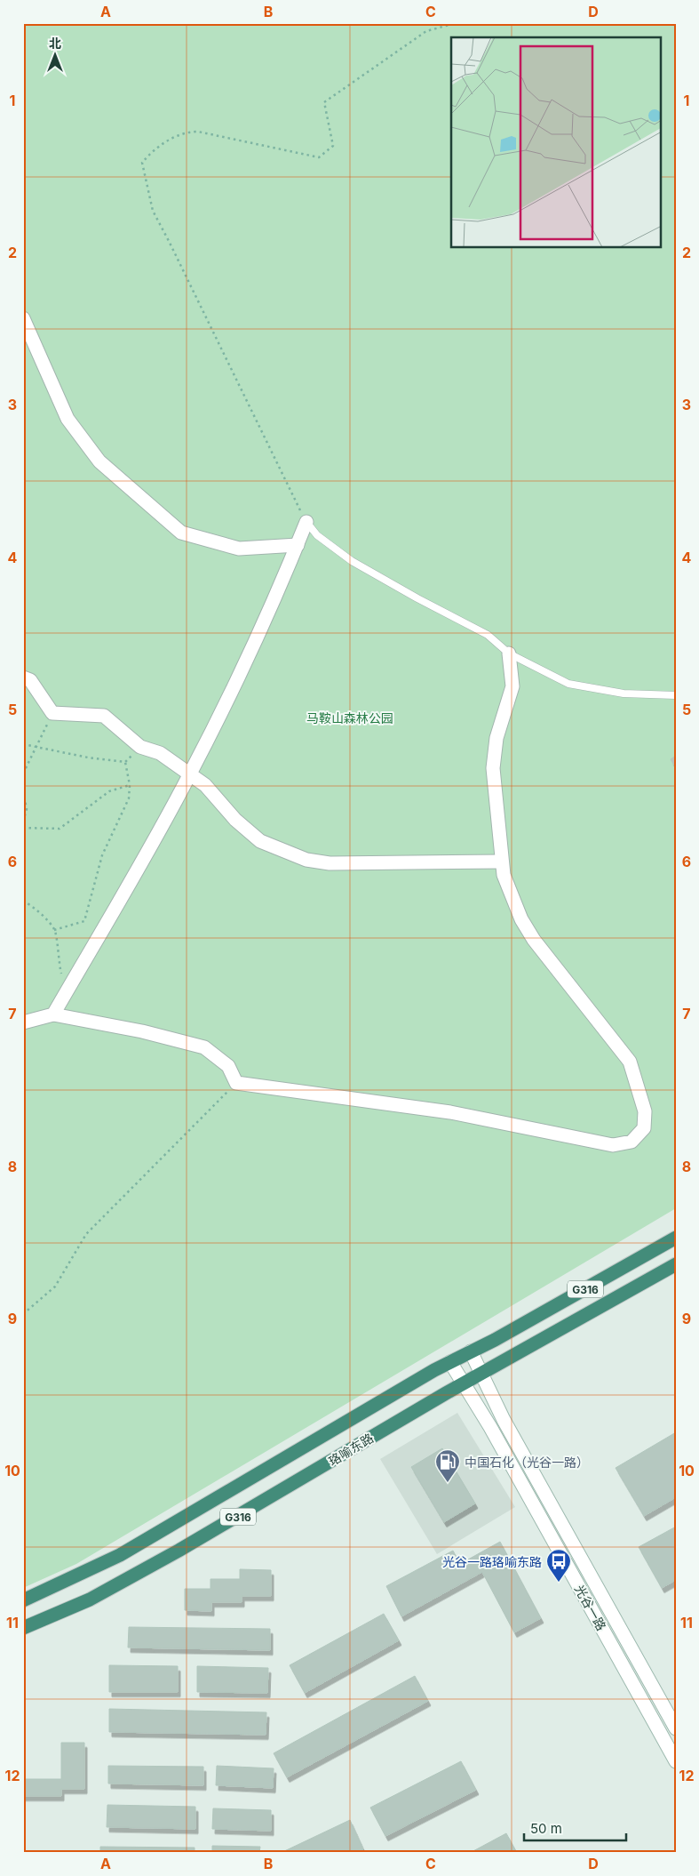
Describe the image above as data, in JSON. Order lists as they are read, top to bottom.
{
  "streets": {
    "highway": ["G316", "珞喻东路"],
    "street": ["光谷一路"]
  },
  "crossings": [
    ["G316", "光谷一路"],
    ["珞喻东路", "光谷一路"]
  ],
  "parks": ["马鞍山森林公园"],
  "places": {
    "fuel station": ["中国石化（光谷一路）"],
    "bus stop": ["光谷一路珞喻东路"]
  },
  "scale_bar": "50 m",
  "north": "top",
  "grid": {
    "columns": [
      "A",
      "B",
      "C",
      "D"
    ],
    "rows": [
      "1",
      "2",
      "3",
      "4",
      "5",
      "6",
      "7",
      "8",
      "9",
      "10",
      "11",
      "12"
    ]
  }
}
